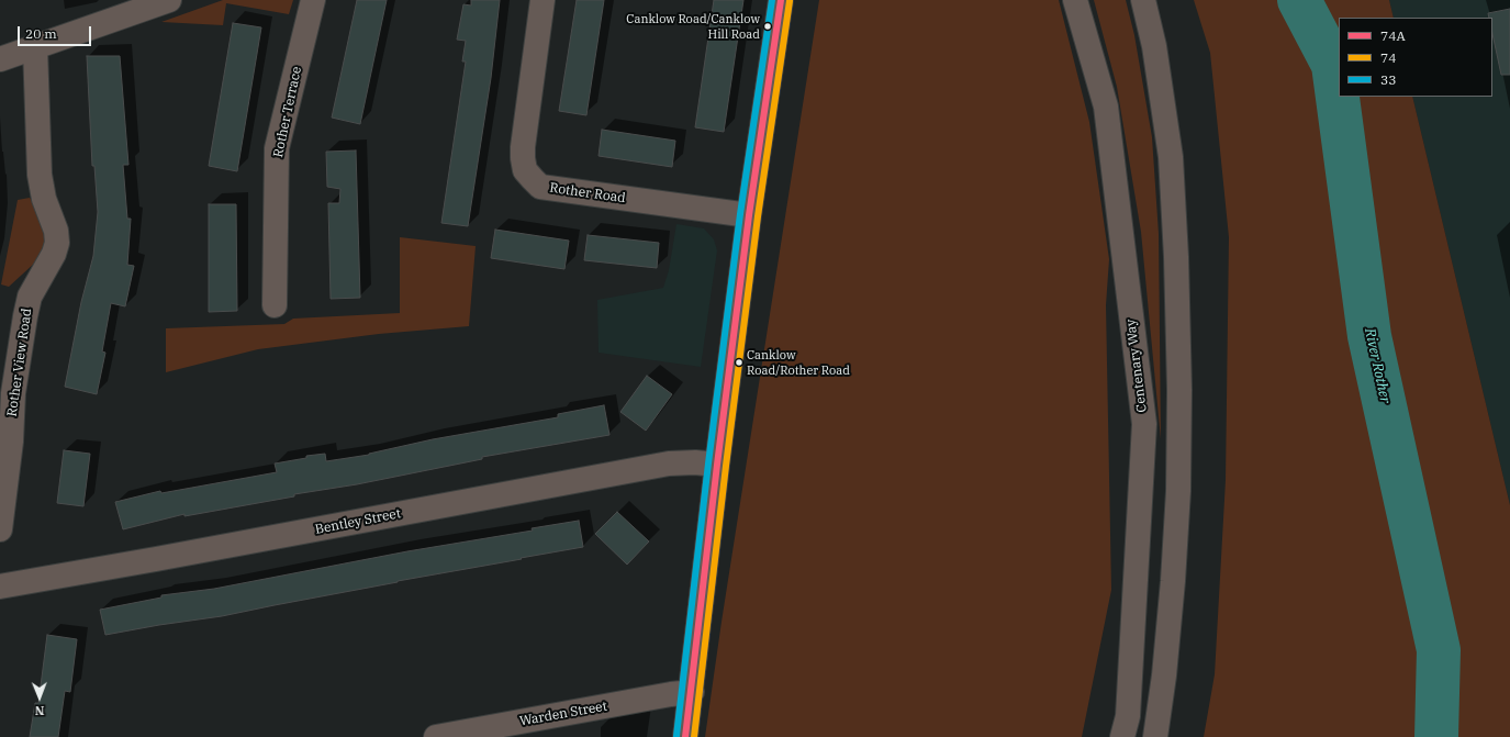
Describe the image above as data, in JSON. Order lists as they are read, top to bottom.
{
  "streets": {
    "street": [
      "Rother Terrace",
      "Rother Road",
      "Rother View Road",
      "Centenary Way",
      "Bentley Street",
      "Warden Street"
    ]
  },
  "water": ["River Rother"],
  "places": ["Canklow Road/Canklow Hill Road", "Canklow Road/Rother Road"],
  "lines": ["transit line 74A", "transit line 33", "transit line 74"],
  "legend": ["74A", "74", "33"],
  "scale_bar": "20 m",
  "north": "bottom"
}
